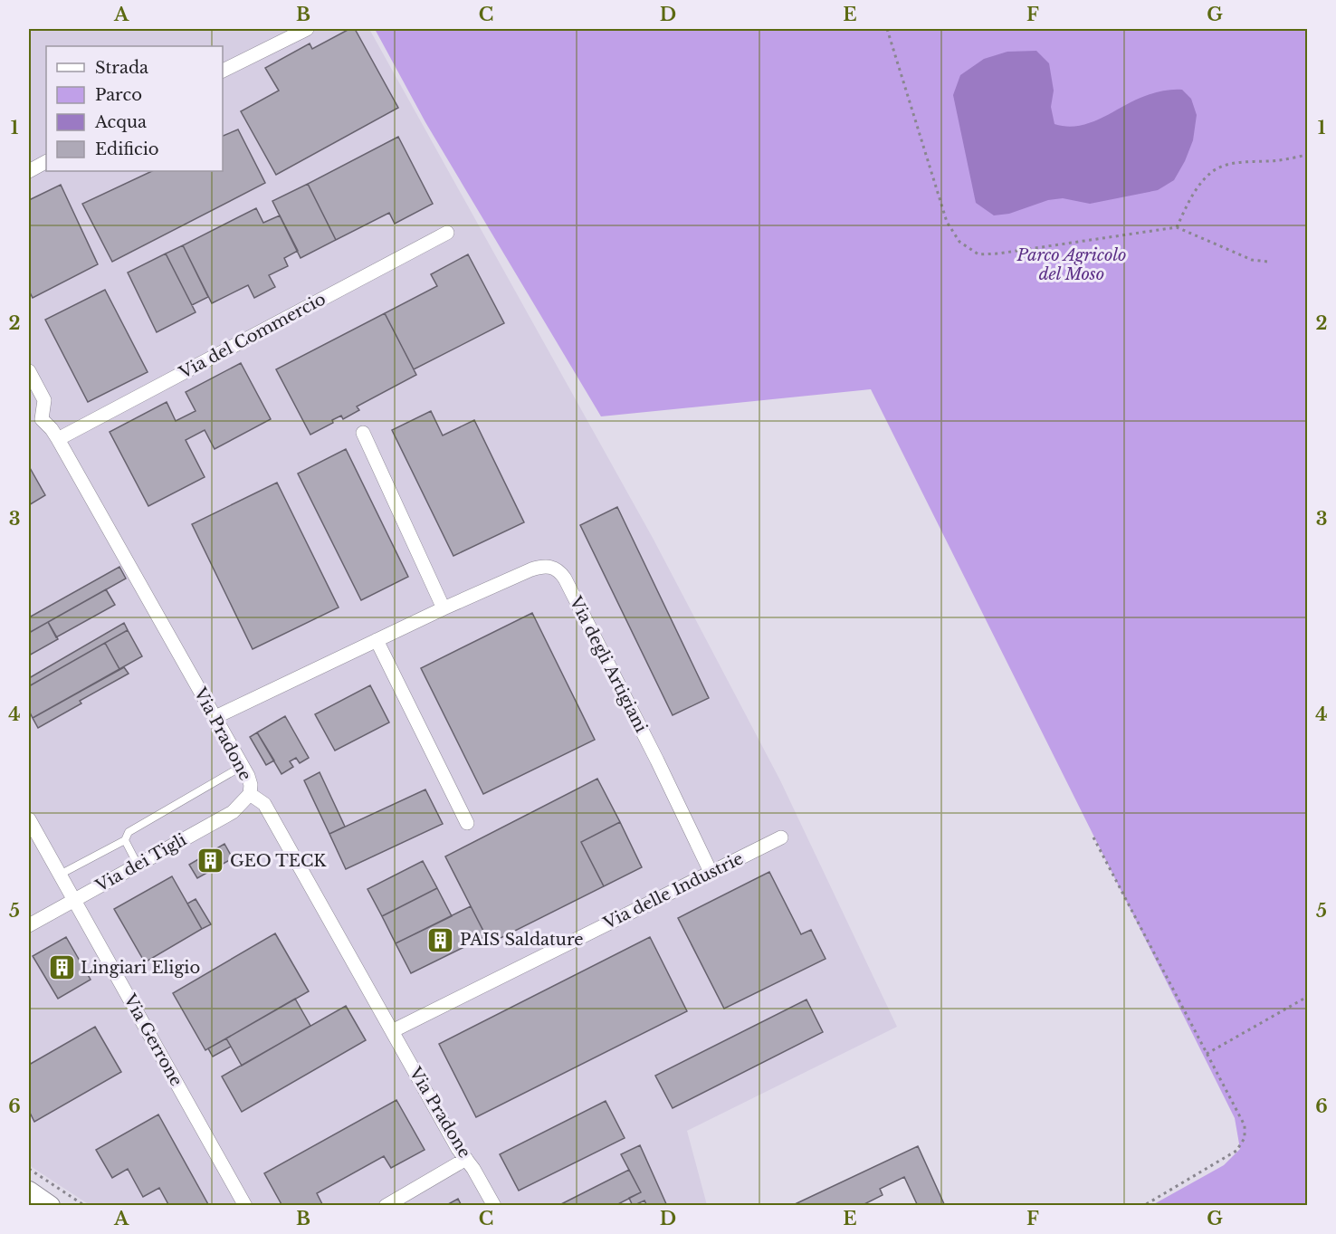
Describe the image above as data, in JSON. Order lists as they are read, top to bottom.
{
  "streets": {
    "street": [
      "Via del Commercio",
      "Via degli Artigiani",
      "Via Pradone",
      "Via dei Tigli",
      "Via delle Industrie",
      "Via Gerrone"
    ]
  },
  "crossings": [
    ["Via del Commercio", "Via Pradone"],
    ["Via degli Artigiani", "Via Pradone"],
    ["Via degli Artigiani", "Via delle Industrie"],
    ["Via Pradone", "Via dei Tigli"],
    ["Via Pradone", "Via delle Industrie"],
    ["Via dei Tigli", "Via Gerrone"]
  ],
  "parks": ["Parco Agricolo del Moso"],
  "places": {
    "building": ["GEO TECK", "PAIS Saldature", "Lingiari Eligio"]
  },
  "legend": [
    "Strada",
    "Parco",
    "Acqua",
    "Edificio"
  ],
  "grid": {
    "columns": [
      "A",
      "B",
      "C",
      "D",
      "E",
      "F",
      "G"
    ],
    "rows": [
      "1",
      "2",
      "3",
      "4",
      "5",
      "6"
    ]
  }
}
